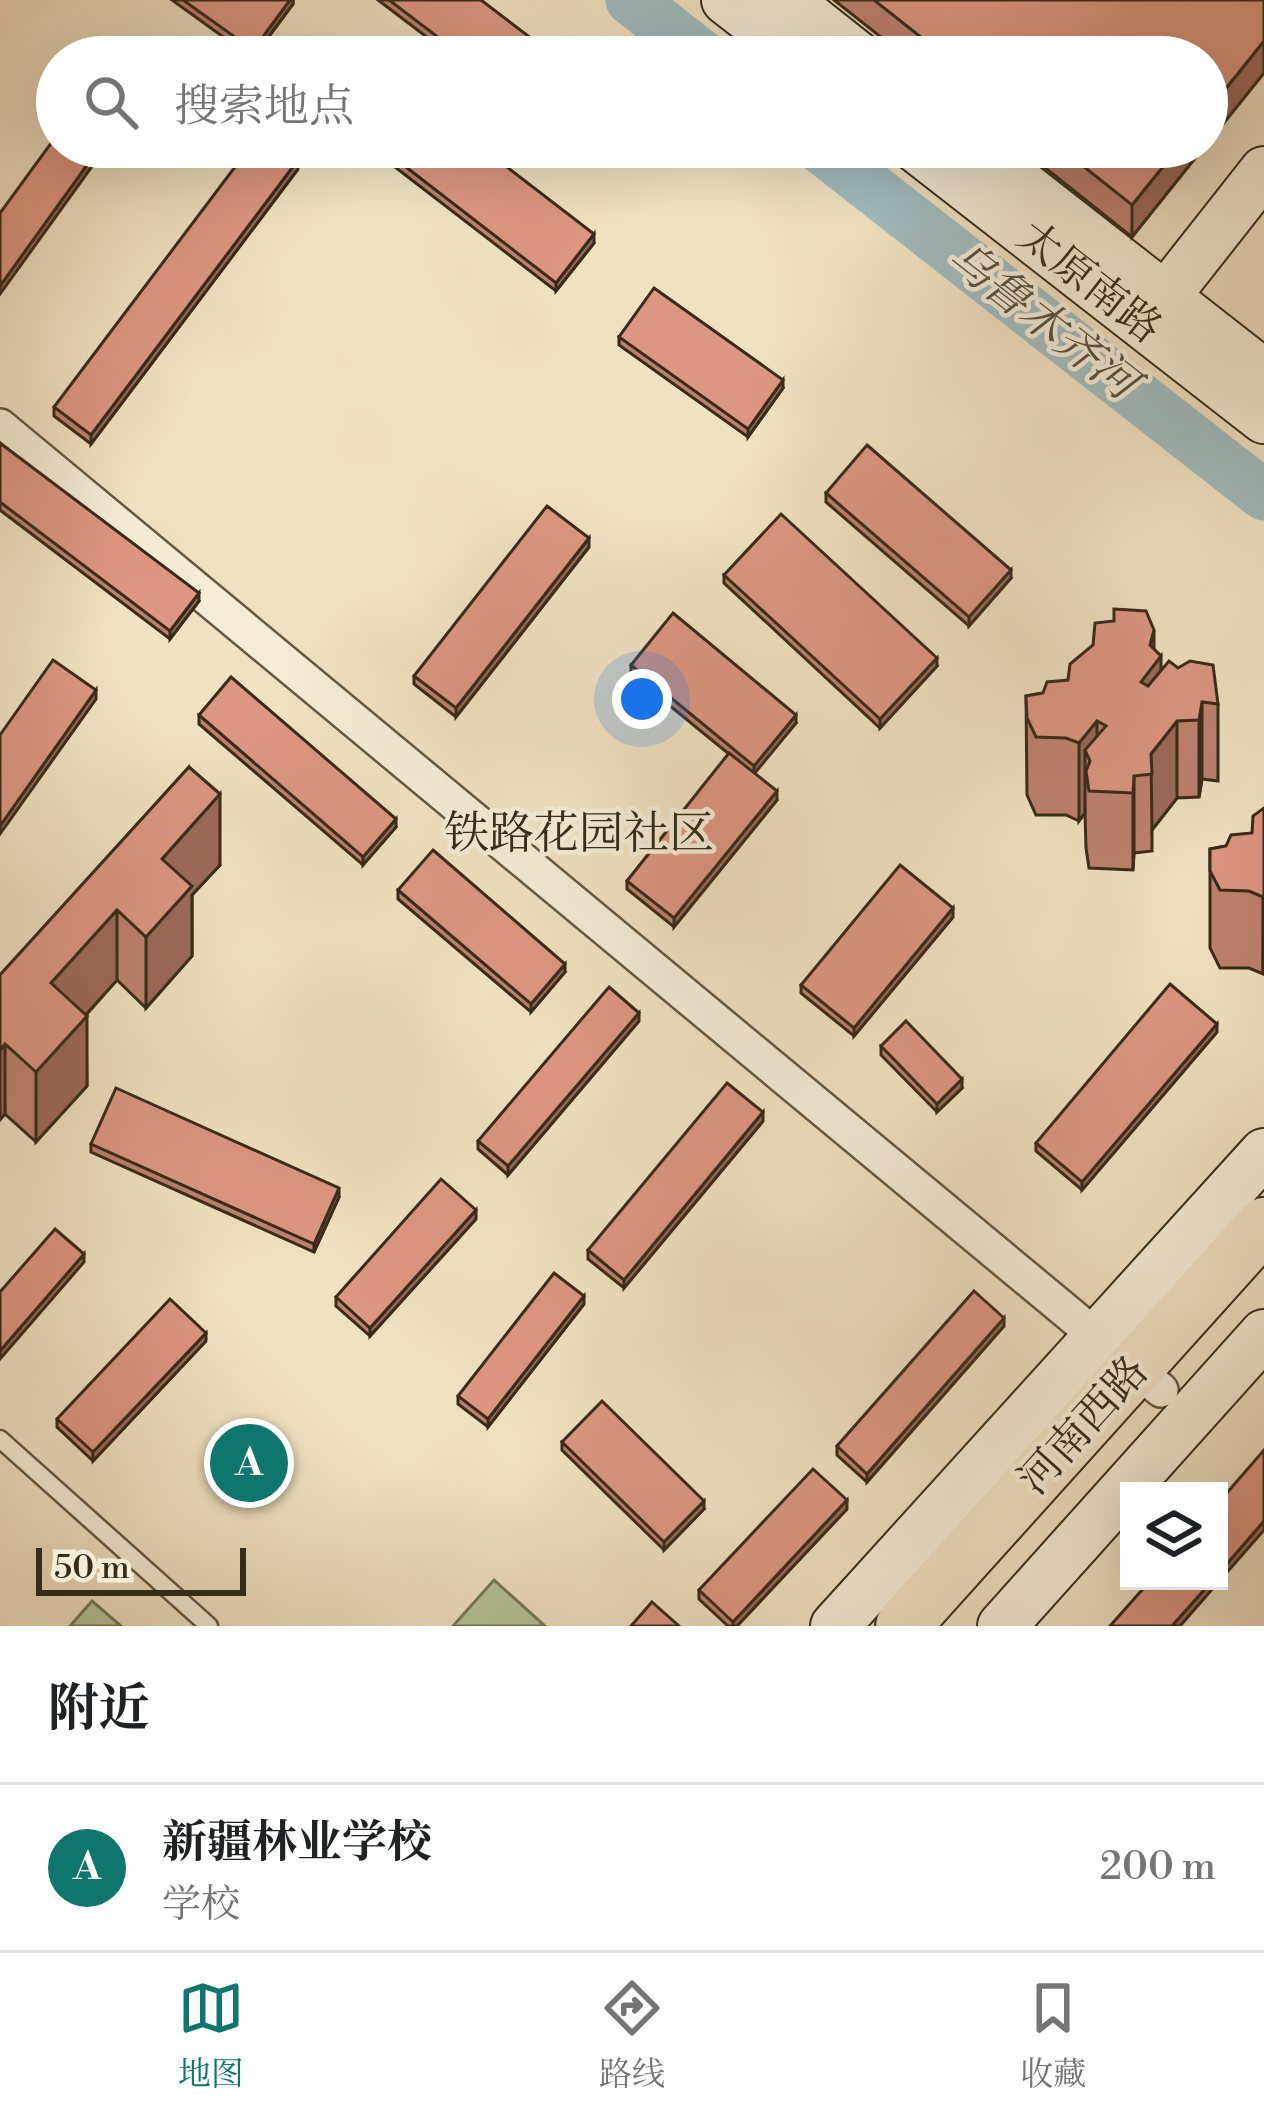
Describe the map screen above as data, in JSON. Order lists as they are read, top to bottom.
{
  "streets": {
    "main road": ["河南西路"],
    "street": ["太原南路"]
  },
  "districts": ["铁路花园社区"],
  "water": ["乌鲁木齐河"],
  "scale_bar": "50 m",
  "page": {
    "search": "搜索地点",
    "pins": "A",
    "scale": "50 m",
    "heading": "附近",
    "list": [
      {
        "mark": "A",
        "name": "新疆林业学校",
        "note": "学校",
        "value": "200 m"
      }
    ],
    "nav": ["地图", "路线", "收藏"]
  }
}
